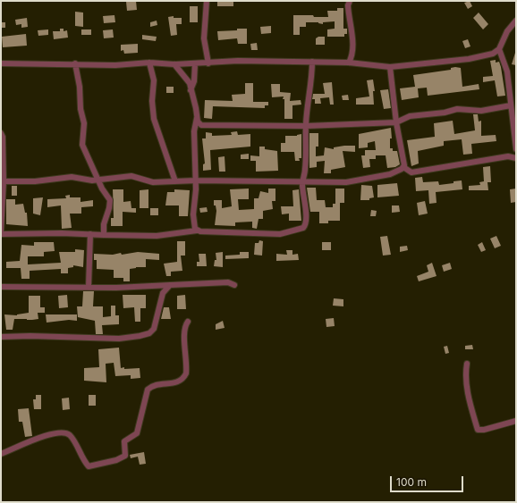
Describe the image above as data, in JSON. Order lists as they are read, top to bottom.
{
  "scale_bar": "100 m"
}
